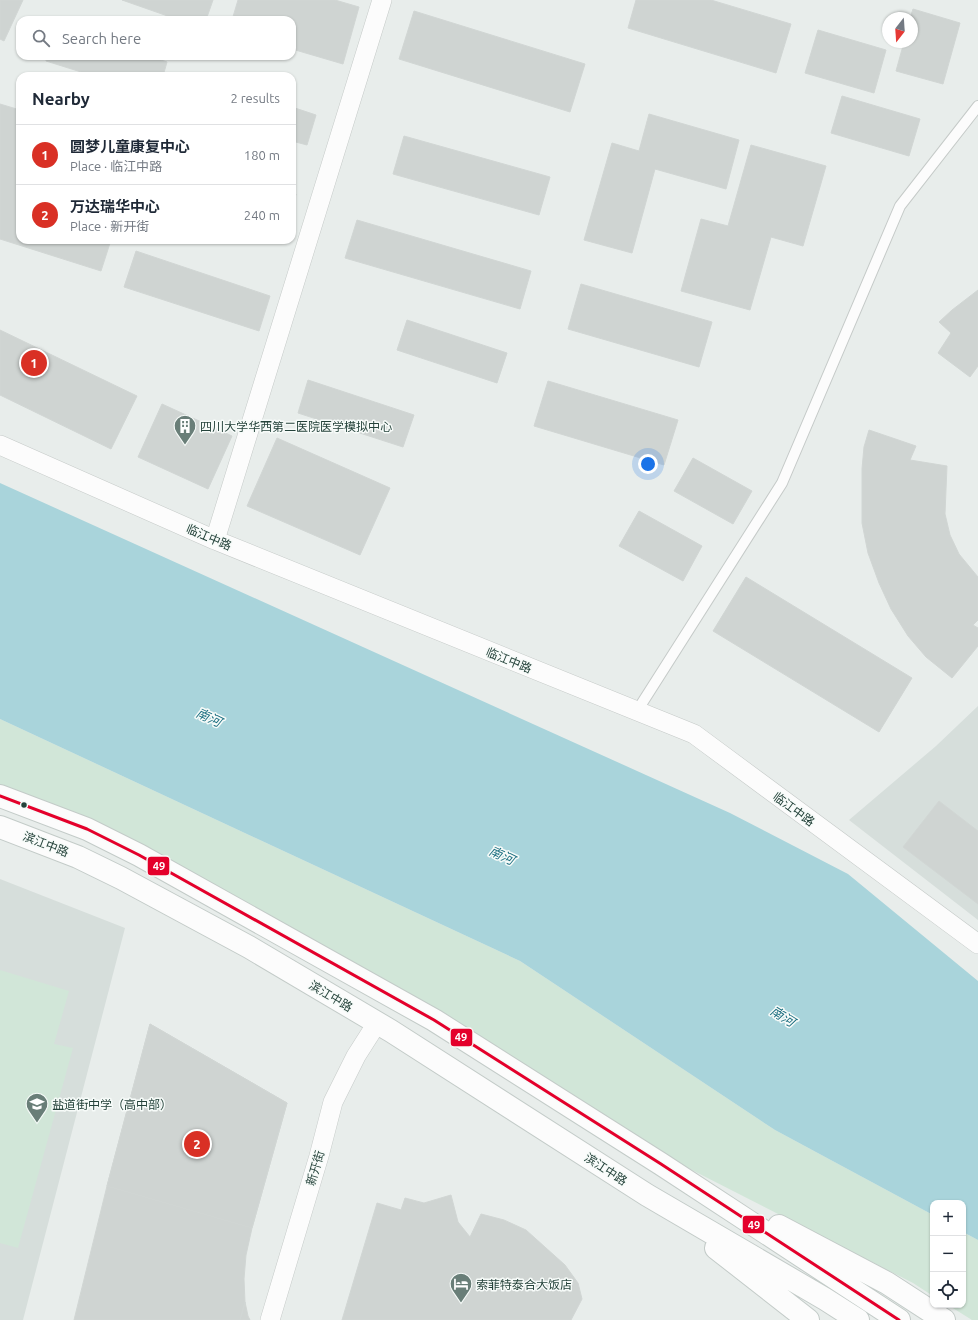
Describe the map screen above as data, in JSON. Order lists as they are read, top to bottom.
{
  "streets": {
    "main road": ["滨江中路"],
    "street": ["临江中路", "新开街"]
  },
  "crossings": [
    ["滨江中路", "新开街"]
  ],
  "water": ["南河"],
  "places": {
    "building": ["四川大学华西第二医院医学模拟中心"],
    "school or university": ["盐道街中学（高中部）"],
    "hotel": ["索菲特泰合大饭店"]
  },
  "lines": ["transit line 49"],
  "north": "bottom",
  "page": {
    "search": "Search here",
    "heading": ["Nearby", "2 results"],
    "list": [
      {
        "mark": "1",
        "name": "圆梦儿童康复中心",
        "note": "Place · 临江中路",
        "value": "180 m"
      },
      {
        "mark": "2",
        "name": "万达瑞华中心",
        "note": "Place · 新开街",
        "value": "240 m"
      }
    ],
    "pins": ["1", "2"],
    "map_buttons": ["+", "−"]
  }
}
